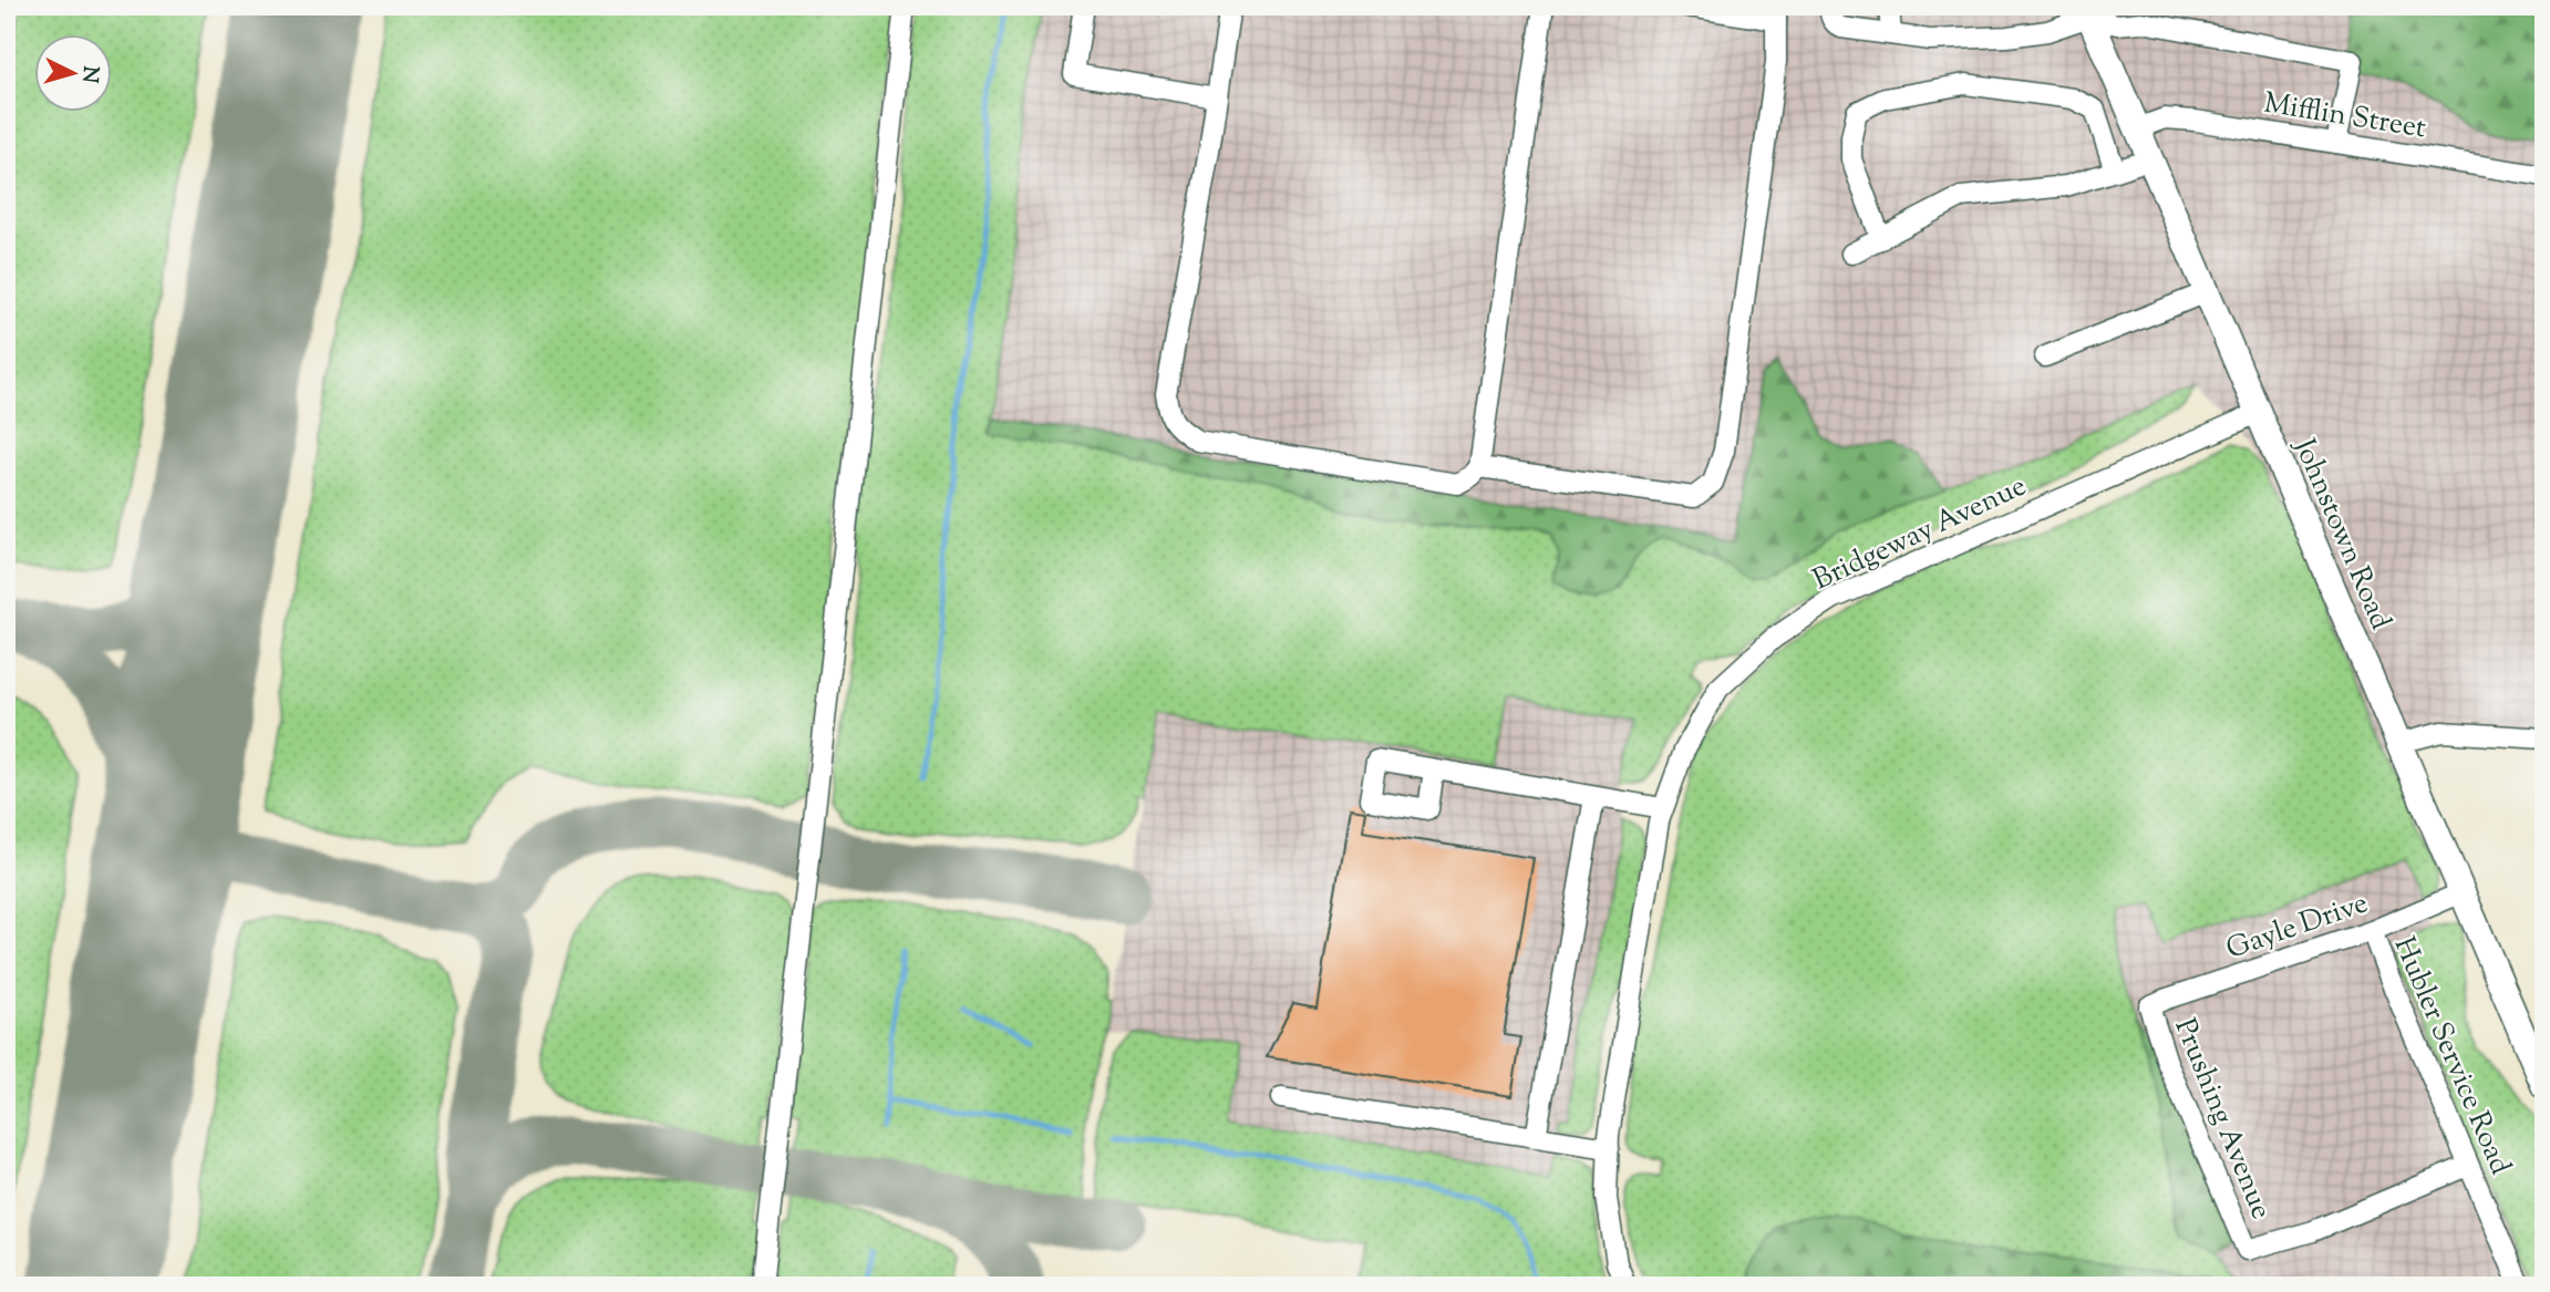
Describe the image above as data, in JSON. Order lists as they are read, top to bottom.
{
  "streets": {
    "main road": ["Johnstown Road"],
    "street": [
      "Mifflin Street",
      "Bridgeway Avenue",
      "Gayle Drive",
      "Hubler Service Road",
      "Prushing Avenue"
    ]
  },
  "crossings": [
    ["Mifflin Street", "Johnstown Road"],
    ["Bridgeway Avenue", "Johnstown Road"],
    ["Johnstown Road", "Gayle Drive"],
    ["Gayle Drive", "Hubler Service Road"],
    ["Gayle Drive", "Prushing Avenue"],
    ["Hubler Service Road", "Prushing Avenue"]
  ],
  "north": "right"
}
